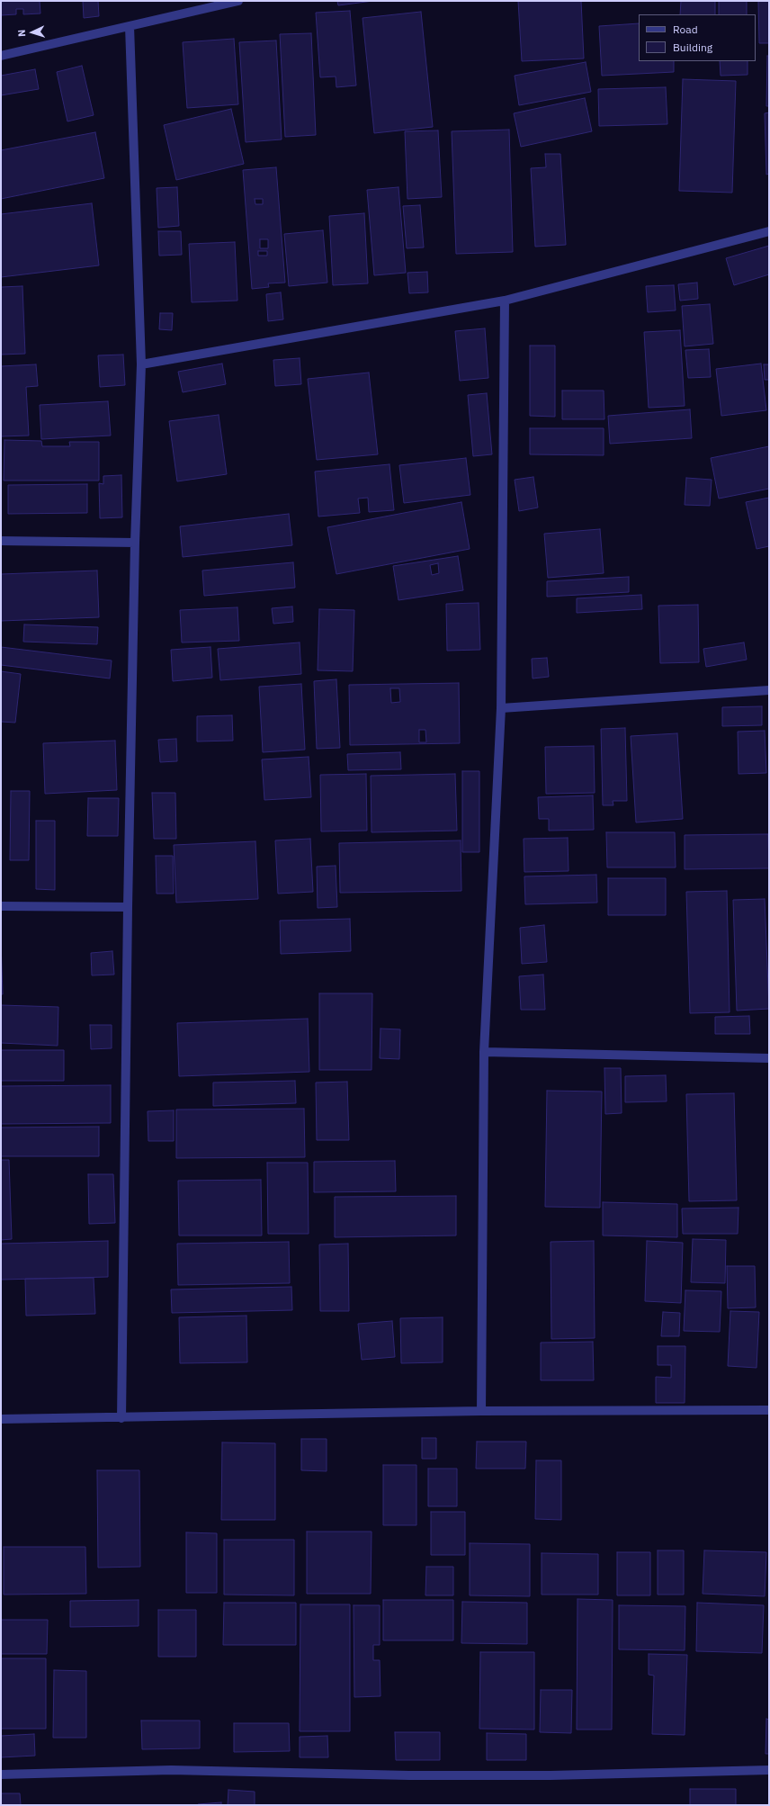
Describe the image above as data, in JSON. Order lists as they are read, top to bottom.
{
  "legend": ["Road", "Building"],
  "north": "left"
}
